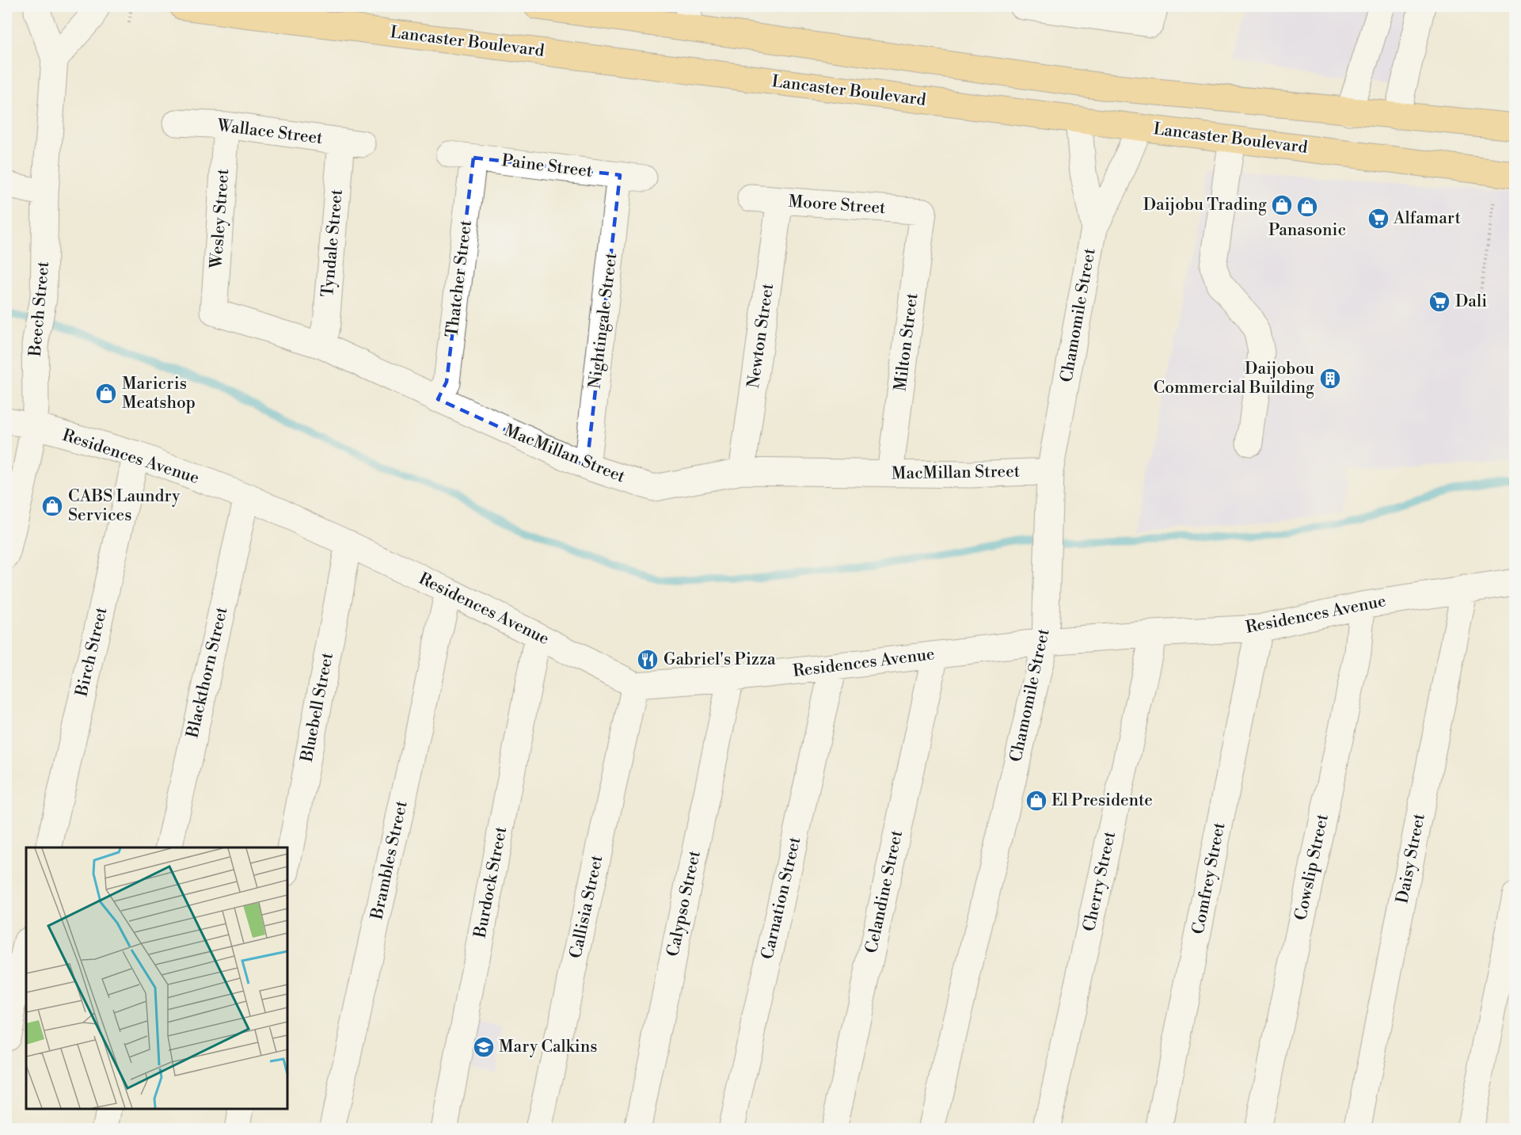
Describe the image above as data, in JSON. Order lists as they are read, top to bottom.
{
  "streets": {
    "main road": ["Lancaster Boulevard"],
    "street": [
      "Wallace Street",
      "Paine Street",
      "Moore Street",
      "Wesley Street",
      "Tyndale Street",
      "Thatcher Street",
      "Beech Street",
      "Chamomile Street",
      "Nightingale Street",
      "Newton Street",
      "Milton Street",
      "MacMillan Street",
      "Residences Avenue",
      "Birch Street",
      "Blackthorn Street",
      "Bluebell Street",
      "Daisy Street",
      "Brambles Street",
      "Cowslip Street",
      "Comfrey Street",
      "Cherry Street",
      "Burdock Street",
      "Celandine Street",
      "Carnation Street",
      "Calypso Street",
      "Callisia Street"
    ]
  },
  "crossings": [
    ["Lancaster Boulevard", "Chamomile Street"],
    ["Wallace Street", "Wesley Street"],
    ["Wallace Street", "Tyndale Street"],
    ["Paine Street", "Thatcher Street"],
    ["Paine Street", "Nightingale Street"],
    ["Moore Street", "Newton Street"],
    ["Moore Street", "Milton Street"],
    ["Wesley Street", "MacMillan Street"],
    ["Tyndale Street", "MacMillan Street"],
    ["Thatcher Street", "MacMillan Street"],
    ["Beech Street", "Residences Avenue"],
    ["Chamomile Street", "MacMillan Street"],
    ["Chamomile Street", "Residences Avenue"],
    ["Nightingale Street", "MacMillan Street"],
    ["Newton Street", "MacMillan Street"],
    ["Milton Street", "MacMillan Street"],
    ["Residences Avenue", "Birch Street"],
    ["Residences Avenue", "Blackthorn Street"],
    ["Residences Avenue", "Bluebell Street"],
    ["Residences Avenue", "Daisy Street"],
    ["Residences Avenue", "Brambles Street"],
    ["Residences Avenue", "Cowslip Street"],
    ["Residences Avenue", "Comfrey Street"],
    ["Residences Avenue", "Cherry Street"],
    ["Residences Avenue", "Burdock Street"],
    ["Residences Avenue", "Celandine Street"],
    ["Residences Avenue", "Carnation Street"],
    ["Residences Avenue", "Calypso Street"],
    ["Residences Avenue", "Callisia Street"]
  ],
  "places": {
    "shop": [
      "Daijobu Trading",
      "Panasonic",
      "Maricris Meatshop",
      "CABS Laundry Services",
      "El Presidente"
    ],
    "supermarket": ["Alfamart", "Dali"],
    "building": ["Daijobou Commercial Building"],
    "restaurant": ["Gabriel's Pizza"],
    "school or university": ["Mary Calkins"]
  }
}
